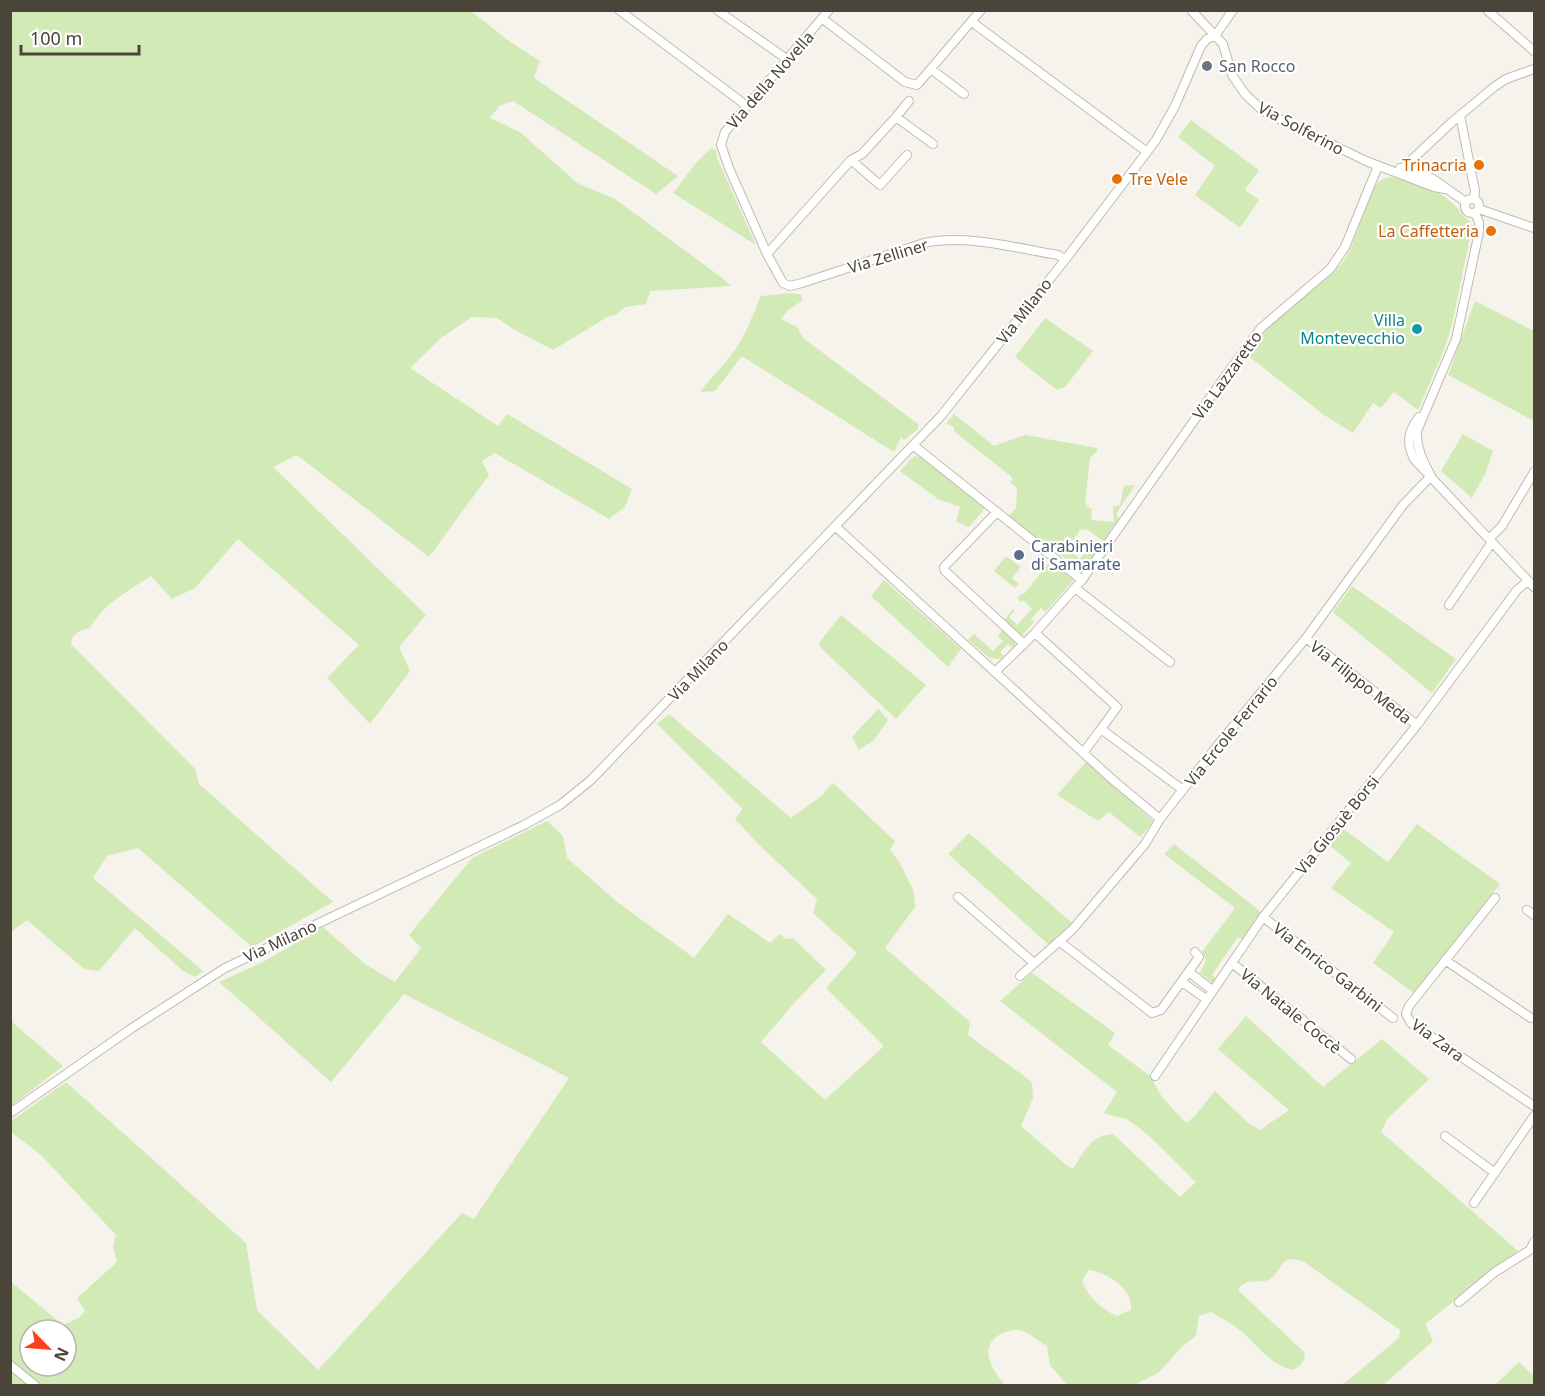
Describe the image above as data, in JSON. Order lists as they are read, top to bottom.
{
  "streets": {
    "street": [
      "Via della Novella",
      "Via Solferino",
      "Via Zelliner",
      "Via Milano",
      "Via Lazzaretto",
      "Via Filippo Meda",
      "Via Ercole Ferrario",
      "Via Giosuè Borsi",
      "Via Enrico Garbini",
      "Via Natale Coccè",
      "Via Zara"
    ]
  },
  "crossings": [
    ["Via della Novella", "Via Zelliner"],
    ["Via Solferino", "Via Milano"],
    ["Via Solferino", "Via Lazzaretto"],
    ["Via Zelliner", "Via Milano"],
    ["Via Filippo Meda", "Via Ercole Ferrario"],
    ["Via Filippo Meda", "Via Giosuè Borsi"],
    ["Via Giosuè Borsi", "Via Enrico Garbini"],
    ["Via Giosuè Borsi", "Via Natale Coccè"]
  ],
  "places": [
    "San Rocco",
    "Trinacria",
    "Tre Vele",
    "La Caffetteria",
    "Villa Montevecchio",
    "Carabinieri di Samarate"
  ],
  "scale_bar": "100 m",
  "north": "bottom right"
}
